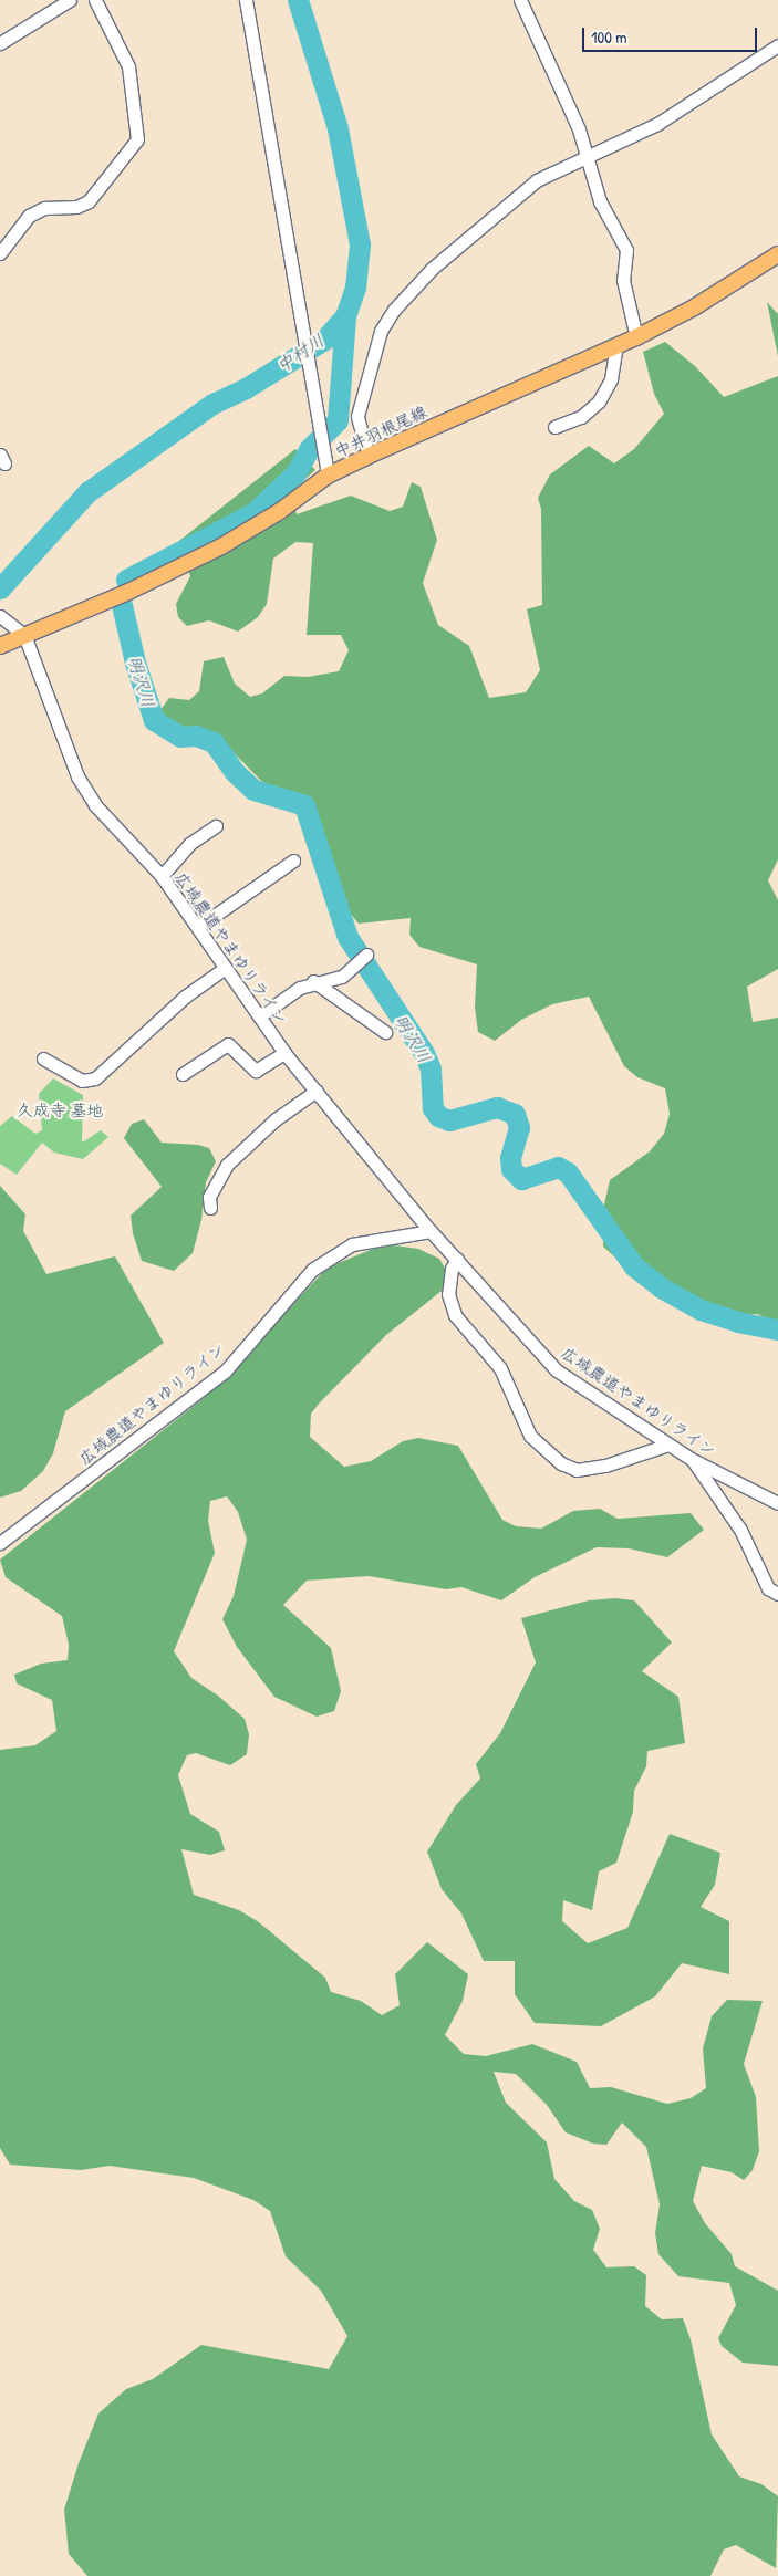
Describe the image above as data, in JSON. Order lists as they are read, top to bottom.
{
  "streets": {
    "main road": ["中井羽根尾線"],
    "street": ["広域農道やまゆりライン"]
  },
  "crossings": [
    ["中井羽根尾線", "広域農道やまゆりライン"]
  ],
  "water": ["中村川", "明沢川"],
  "parks": ["久成寺 墓地"],
  "scale_bar": "100 m"
}
